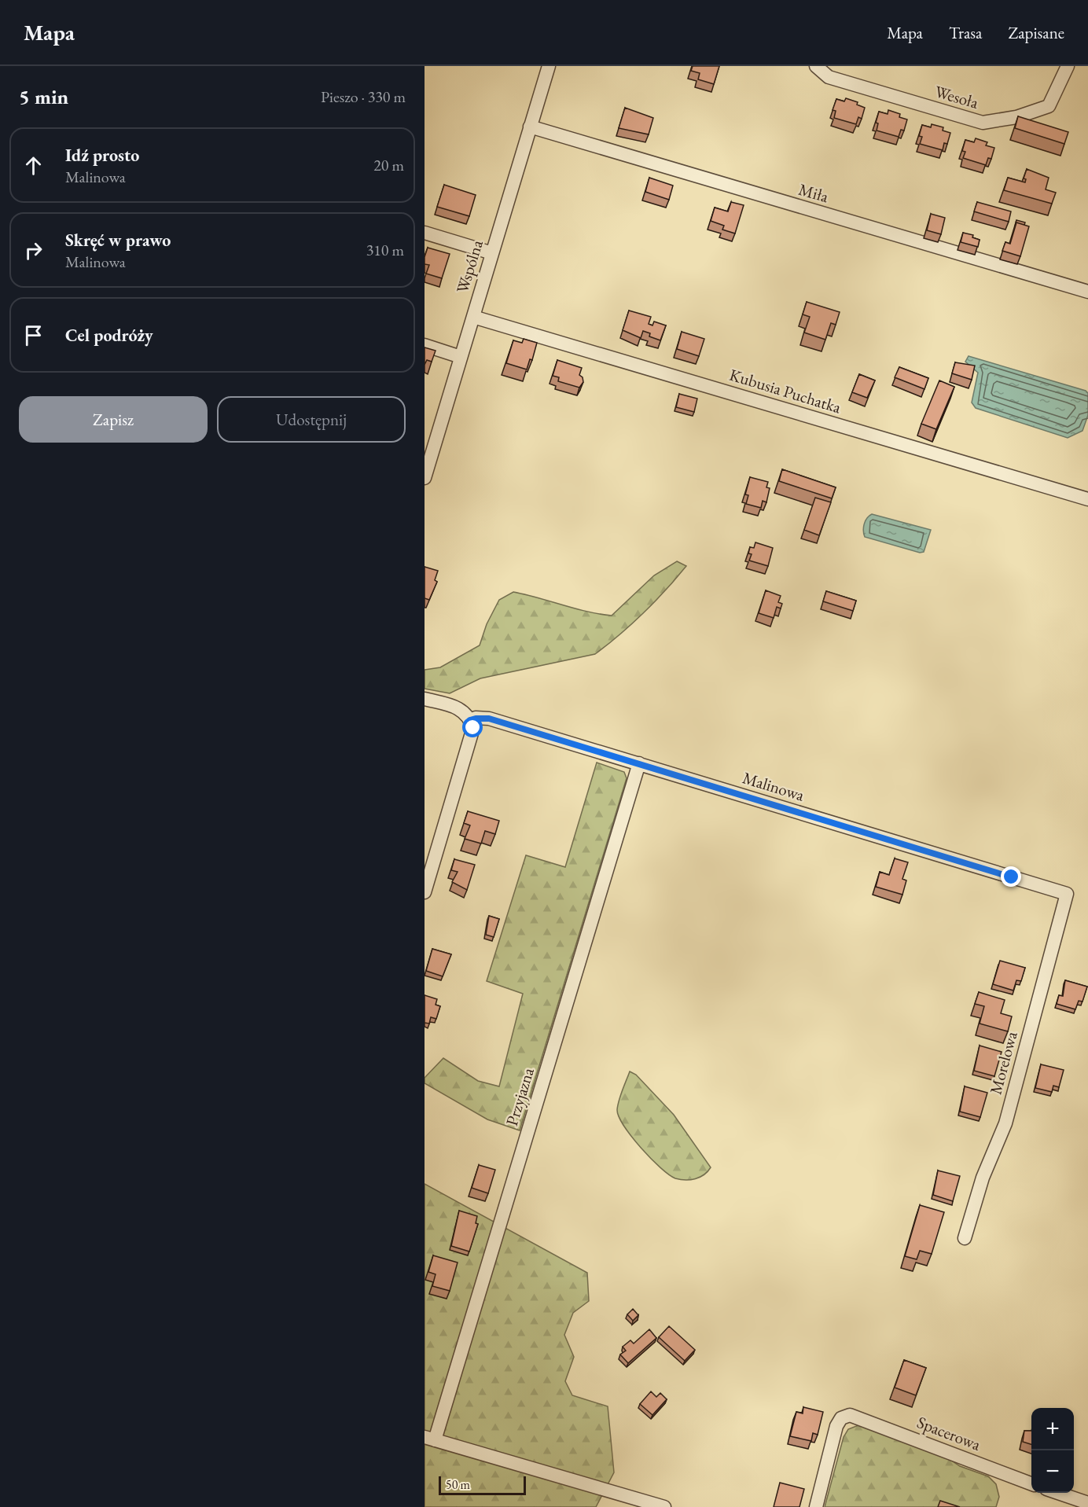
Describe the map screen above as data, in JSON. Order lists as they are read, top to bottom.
{
  "streets": {
    "street": [
      "Wesoła",
      "Miła",
      "Wspólna",
      "Kubusia Puchatka",
      "Malinowa",
      "Morelowa",
      "Przyjazna",
      "Spacerowa"
    ]
  },
  "crossings": [
    ["Miła", "Wspólna"],
    ["Wspólna", "Kubusia Puchatka"],
    ["Malinowa", "Morelowa"],
    ["Malinowa", "Przyjazna"]
  ],
  "scale_bar": "50 m",
  "page": {
    "header": "Mapa",
    "nav": ["Mapa", "Trasa", "Zapisane"],
    "heading": ["5 min", "Pieszo · 330 m"],
    "list": [
      ["Idź prosto", "Malinowa", "20 m"],
      ["Skręć w prawo", "Malinowa", "310 m"],
      "Cel podróży"
    ],
    "buttons": ["Zapisz", "Udostępnij"],
    "map_buttons": ["+", "−"],
    "scale": "50 m"
  }
}
